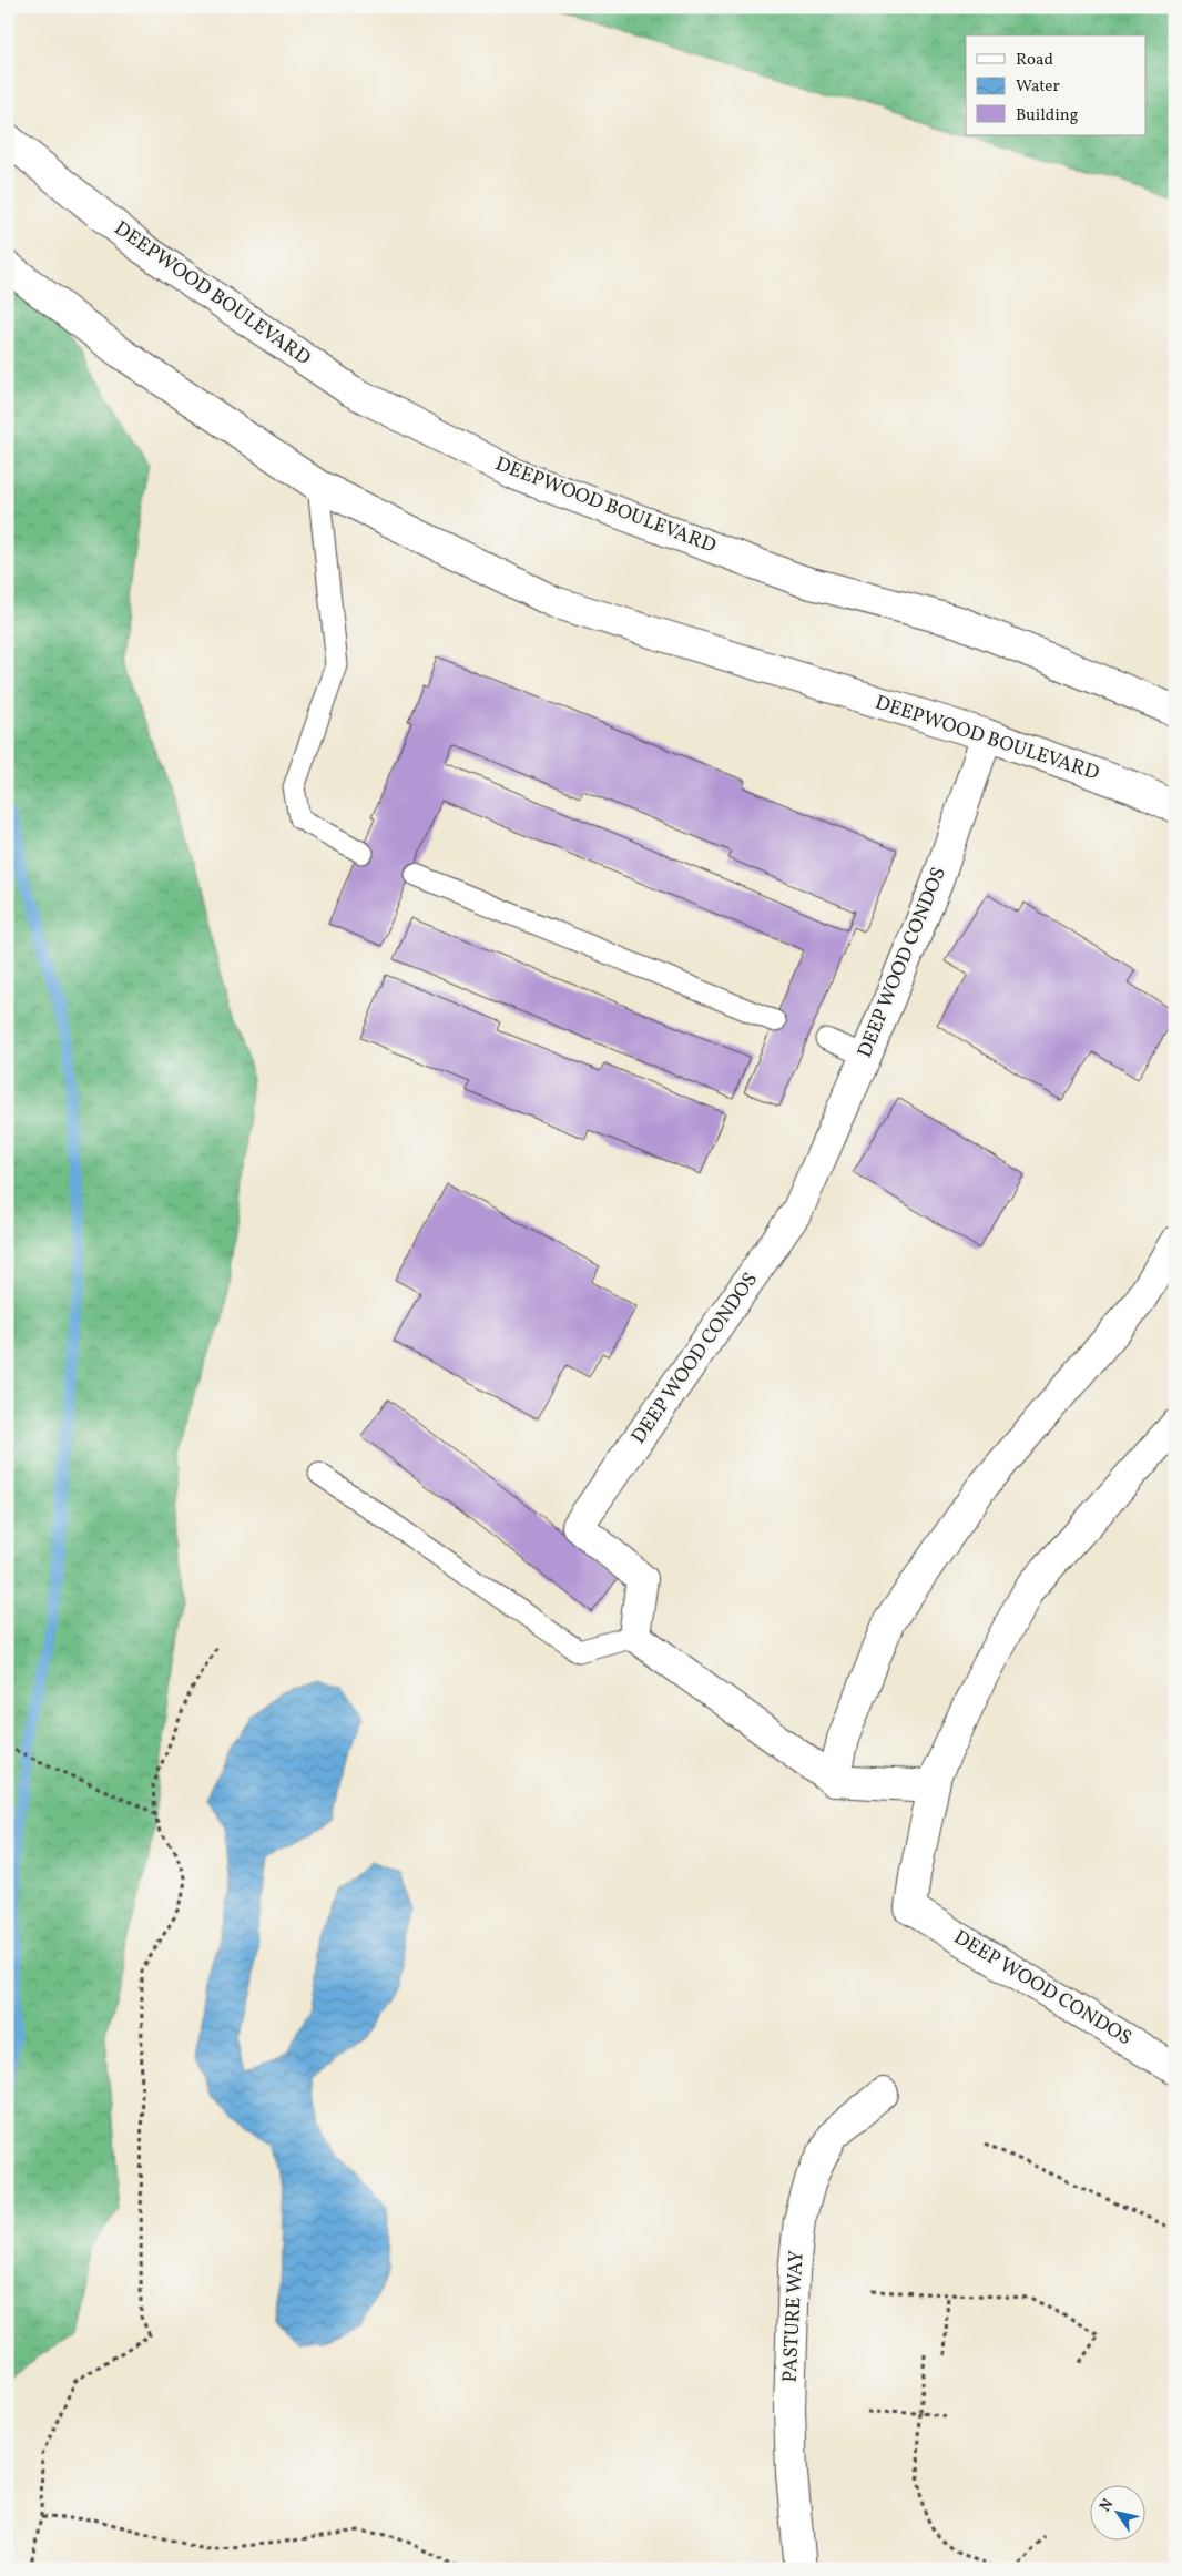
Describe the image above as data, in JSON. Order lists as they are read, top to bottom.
{
  "streets": {
    "street": ["DEEPWOOD BOULEVARD", "DEEP WOOD CONDOS", "PASTURE WAY"]
  },
  "crossings": [
    ["DEEPWOOD BOULEVARD", "DEEP WOOD CONDOS"]
  ],
  "legend": ["Road", "Water", "Building"],
  "north": "top left"
}
